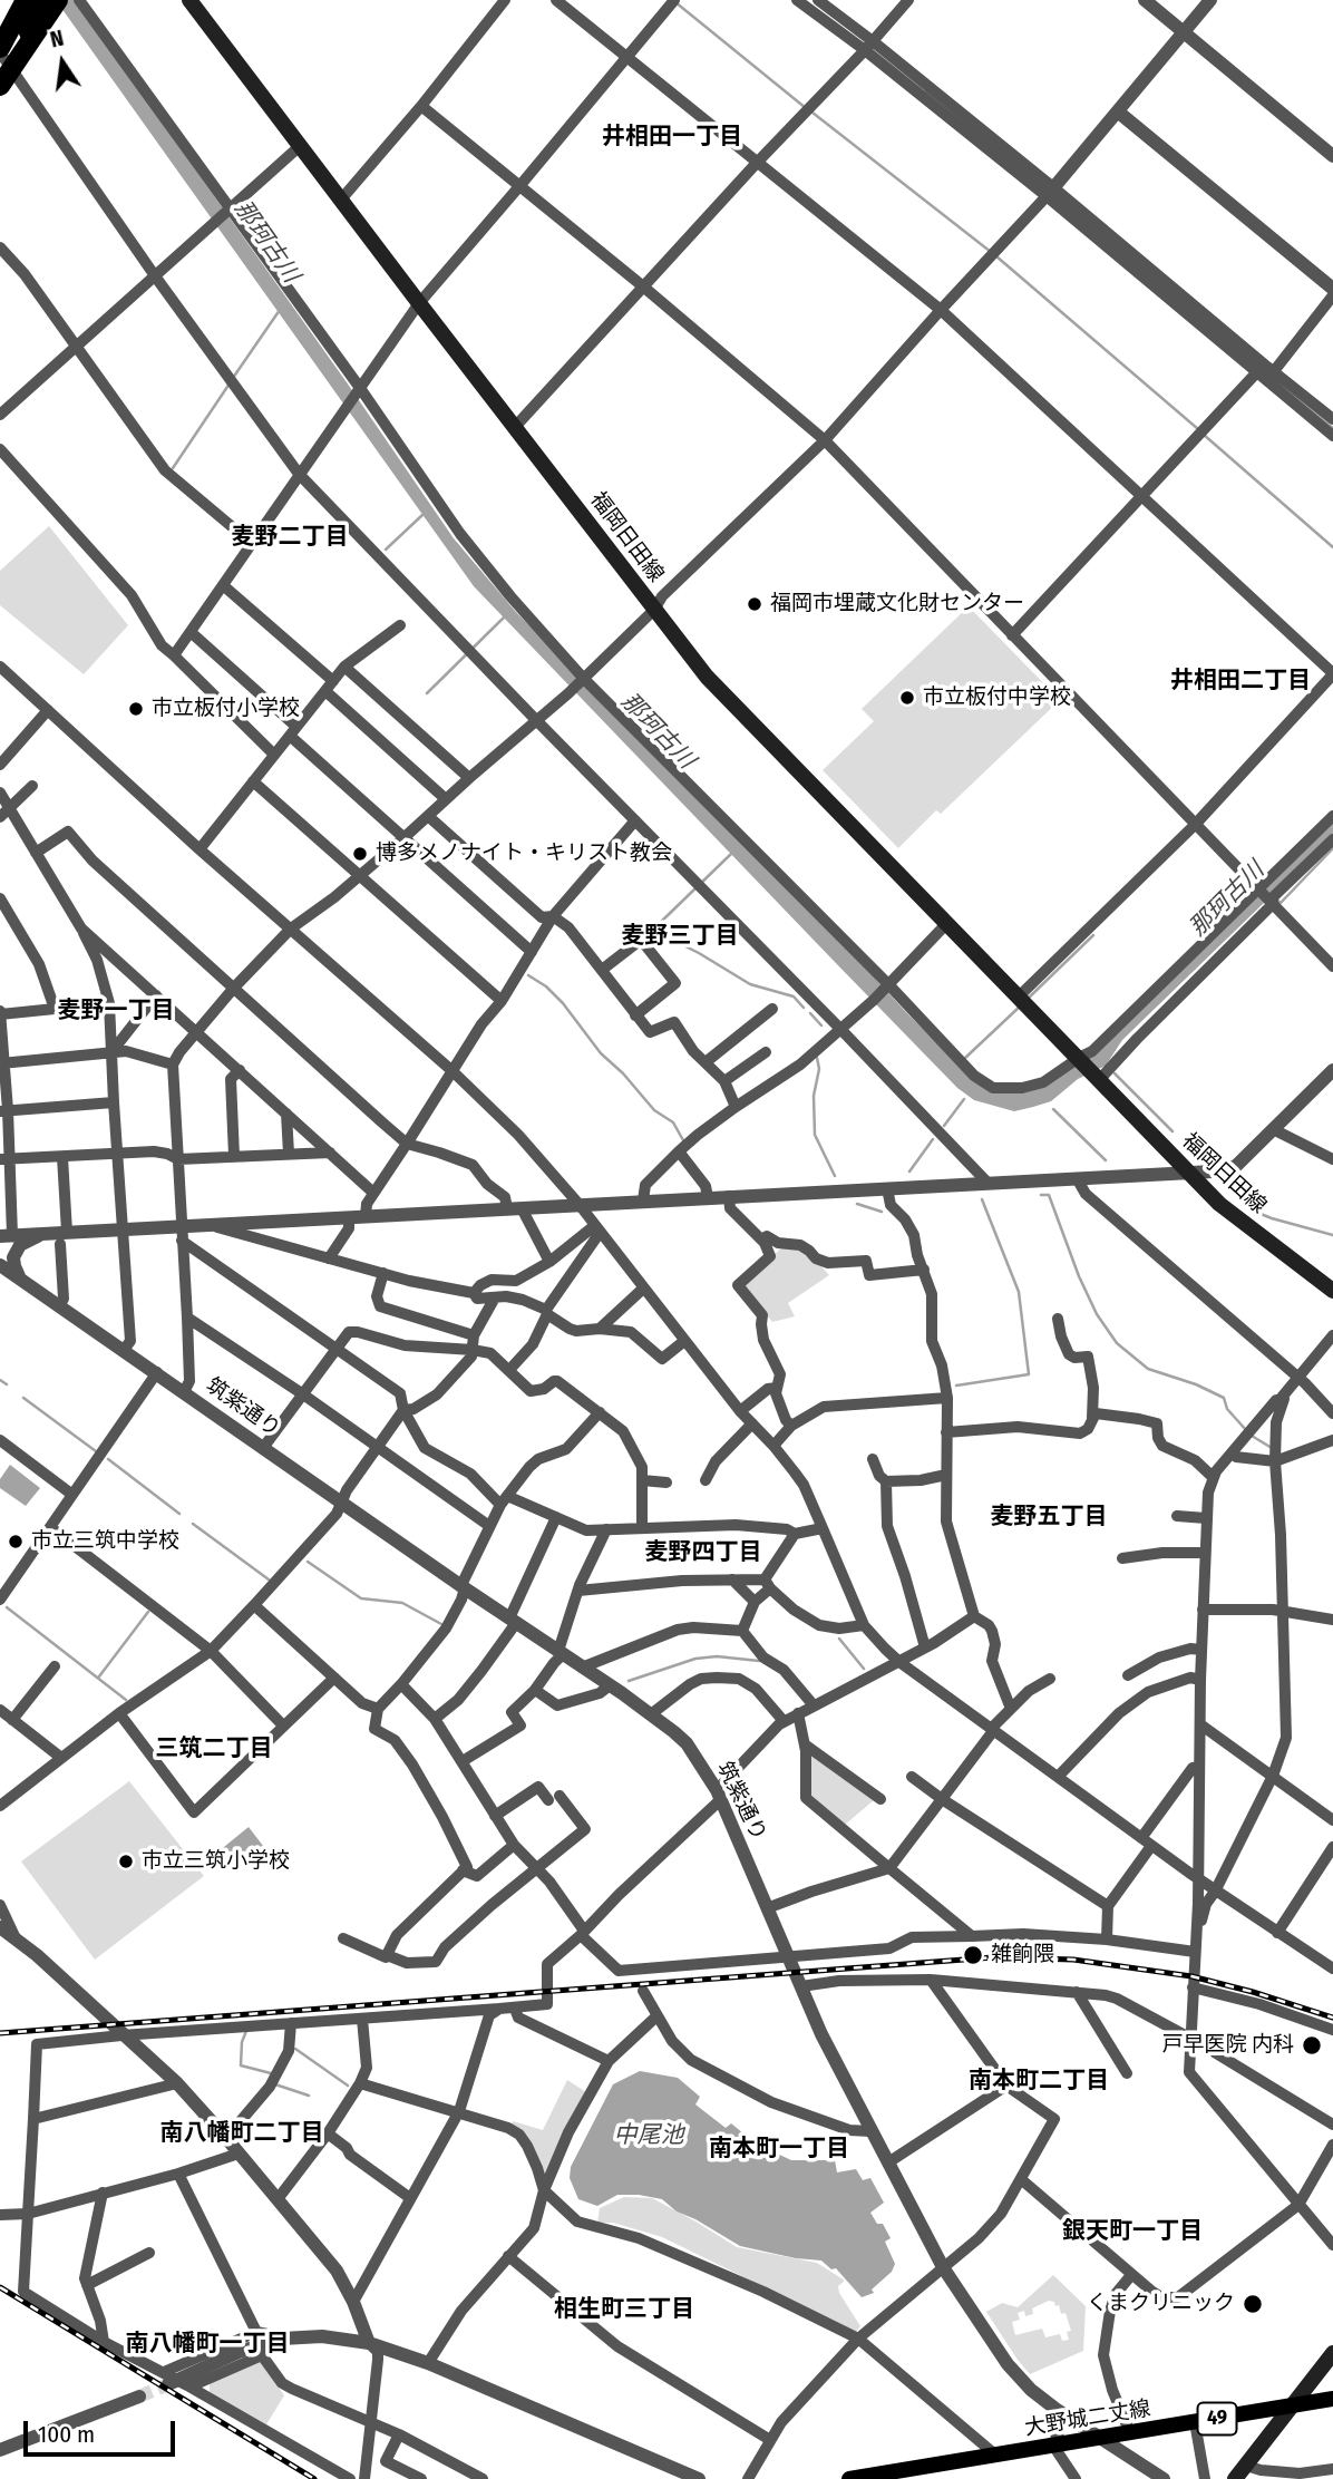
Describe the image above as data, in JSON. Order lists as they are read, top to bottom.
{
  "streets": {
    "main road": ["福岡日田線", "大野城二丈線", "49"],
    "street": ["筑紫通り"]
  },
  "crossings": [
    ["筑紫通り", "大野城二丈線"]
  ],
  "districts": [
    "井相田一丁目",
    "麦野二丁目",
    "井相田二丁目",
    "麦野三丁目",
    "麦野一丁目",
    "麦野五丁目",
    "麦野四丁目",
    "三筑二丁目",
    "南本町二丁目",
    "南八幡町二丁目",
    "南本町一丁目",
    "銀天町一丁目",
    "相生町三丁目",
    "南八幡町一丁目"
  ],
  "water": ["那珂古川", "中尾池"],
  "places": [
    "福岡市埋蔵文化財センター",
    "市立板付中学校",
    "市立板付小学校",
    "博多メノナイト・キリスト教会",
    "市立三筑中学校",
    "市立三筑小学校",
    "雑餉隈",
    "戸早医院 内科",
    "くまクリニック"
  ],
  "scale_bar": "100 m",
  "north": "top"
}
